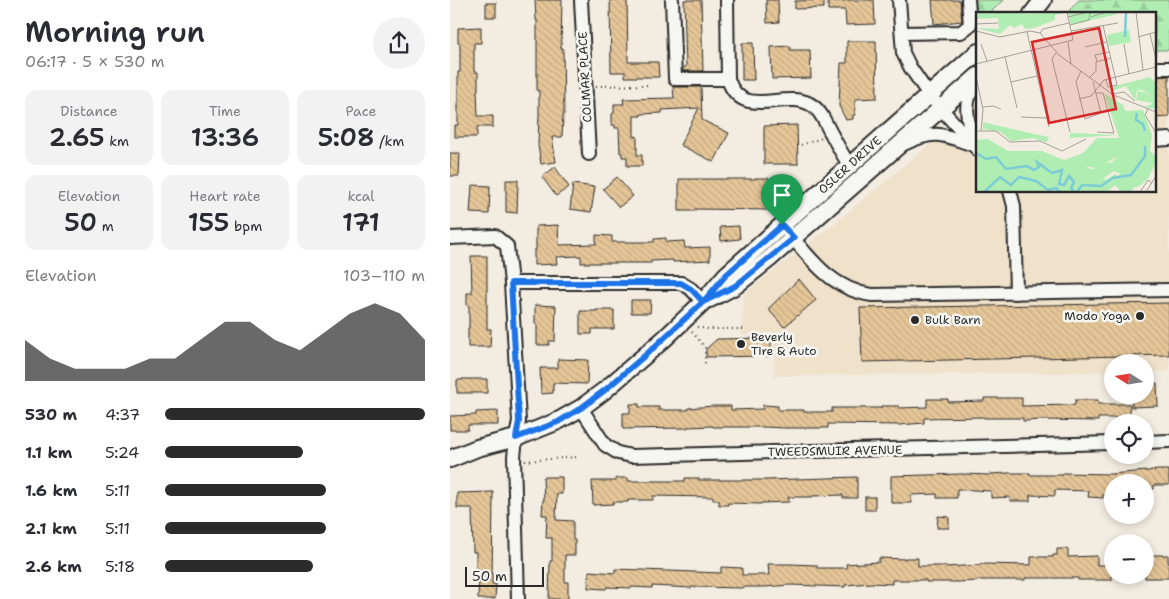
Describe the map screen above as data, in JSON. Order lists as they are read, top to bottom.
{
  "streets": {
    "main road": ["OSLER DRIVE"],
    "street": ["COLMAR PLACE", "TWEEDSMUIR AVENUE"]
  },
  "crossings": [
    ["OSLER DRIVE", "TWEEDSMUIR AVENUE"]
  ],
  "places": ["Modo Yoga", "Bulk Barn", "Beverly Tire & Auto"],
  "scale_bar": "50 m",
  "north": "left",
  "page": {
    "heading": ["Morning run", "06:17 · 5 × 530 m"],
    "stats": [
      ["Distance", "2.65 km"],
      ["Time", "13:36"],
      ["Pace", "5:08 /km"],
      ["Elevation", "50 m"],
      ["Heart rate", "155 bpm"],
      ["kcal", "171"]
    ],
    "chart": ["Elevation", "103–110 m"],
    "map_buttons": ["+", "−"],
    "list": [
      {
        "name": "530 m",
        "note": "4:37"
      },
      {
        "name": "1.1 km",
        "note": "5:24"
      },
      {
        "name": "1.6 km",
        "note": "5:11"
      },
      {
        "name": "2.1 km",
        "note": "5:11"
      },
      {
        "name": "2.6 km",
        "note": "5:18"
      }
    ],
    "scale": "50 m"
  }
}
